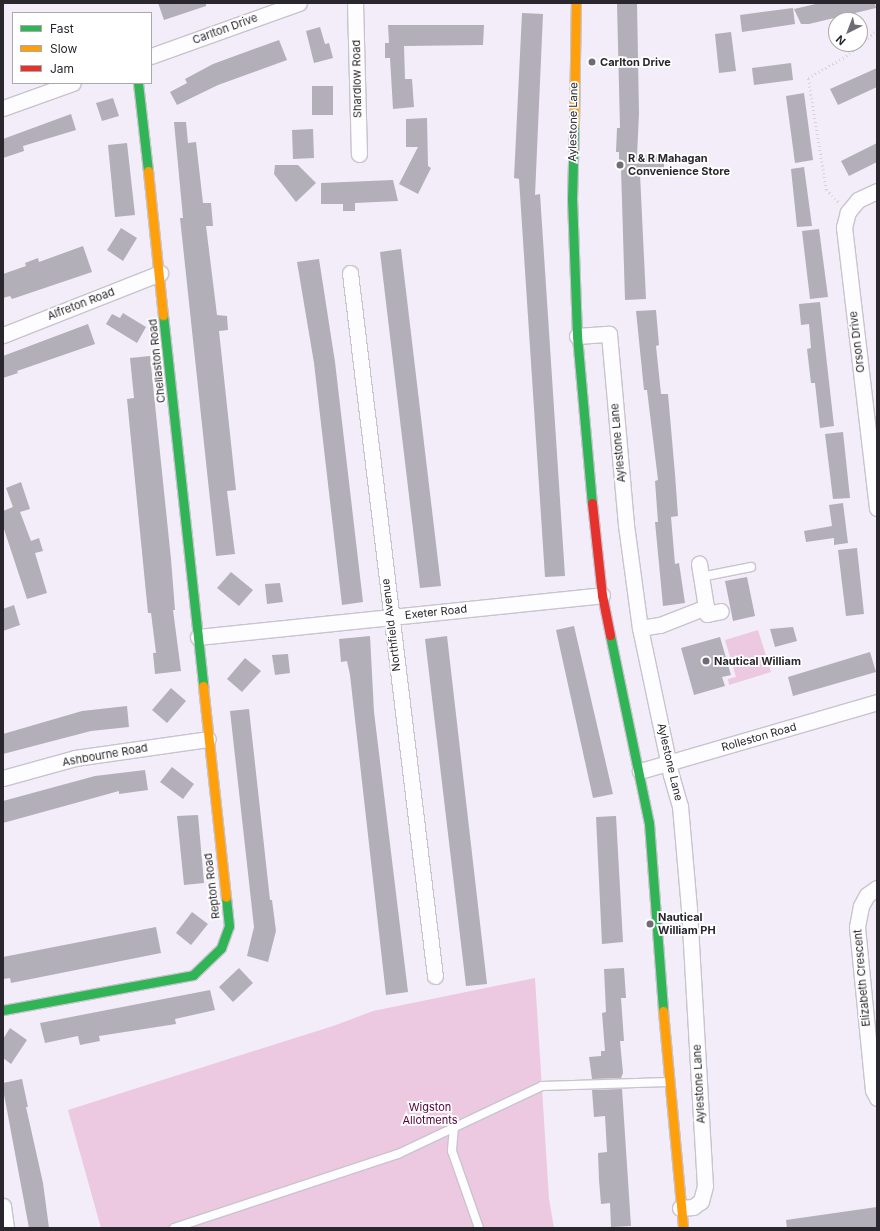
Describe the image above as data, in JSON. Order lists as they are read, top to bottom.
{
  "streets": {
    "main road": ["Aylestone Lane", "Chellaston Road", "Repton Road"],
    "street": [
      "Carlton Drive",
      "Shardlow Road",
      "Alfreton Road",
      "Orson Drive",
      "Exeter Road",
      "Northfield Avenue",
      "Rolleston Road",
      "Ashbourne Road",
      "Elizabeth Crescent"
    ]
  },
  "crossings": [
    ["Aylestone Lane", "Exeter Road"],
    ["Aylestone Lane", "Rolleston Road"],
    ["Alfreton Road", "Chellaston Road"],
    ["Chellaston Road", "Exeter Road"],
    ["Chellaston Road", "Repton Road"],
    ["Exeter Road", "Northfield Avenue"],
    ["Exeter Road", "Repton Road"],
    ["Ashbourne Road", "Repton Road"]
  ],
  "parks": ["Wigston Allotments"],
  "places": [
    "Carlton Drive",
    "R & R Mahagan Convenience Store",
    "Nautical William",
    "Nautical William PH"
  ],
  "legend": ["Fast", "Slow", "Jam"],
  "north": "bottom left"
}
